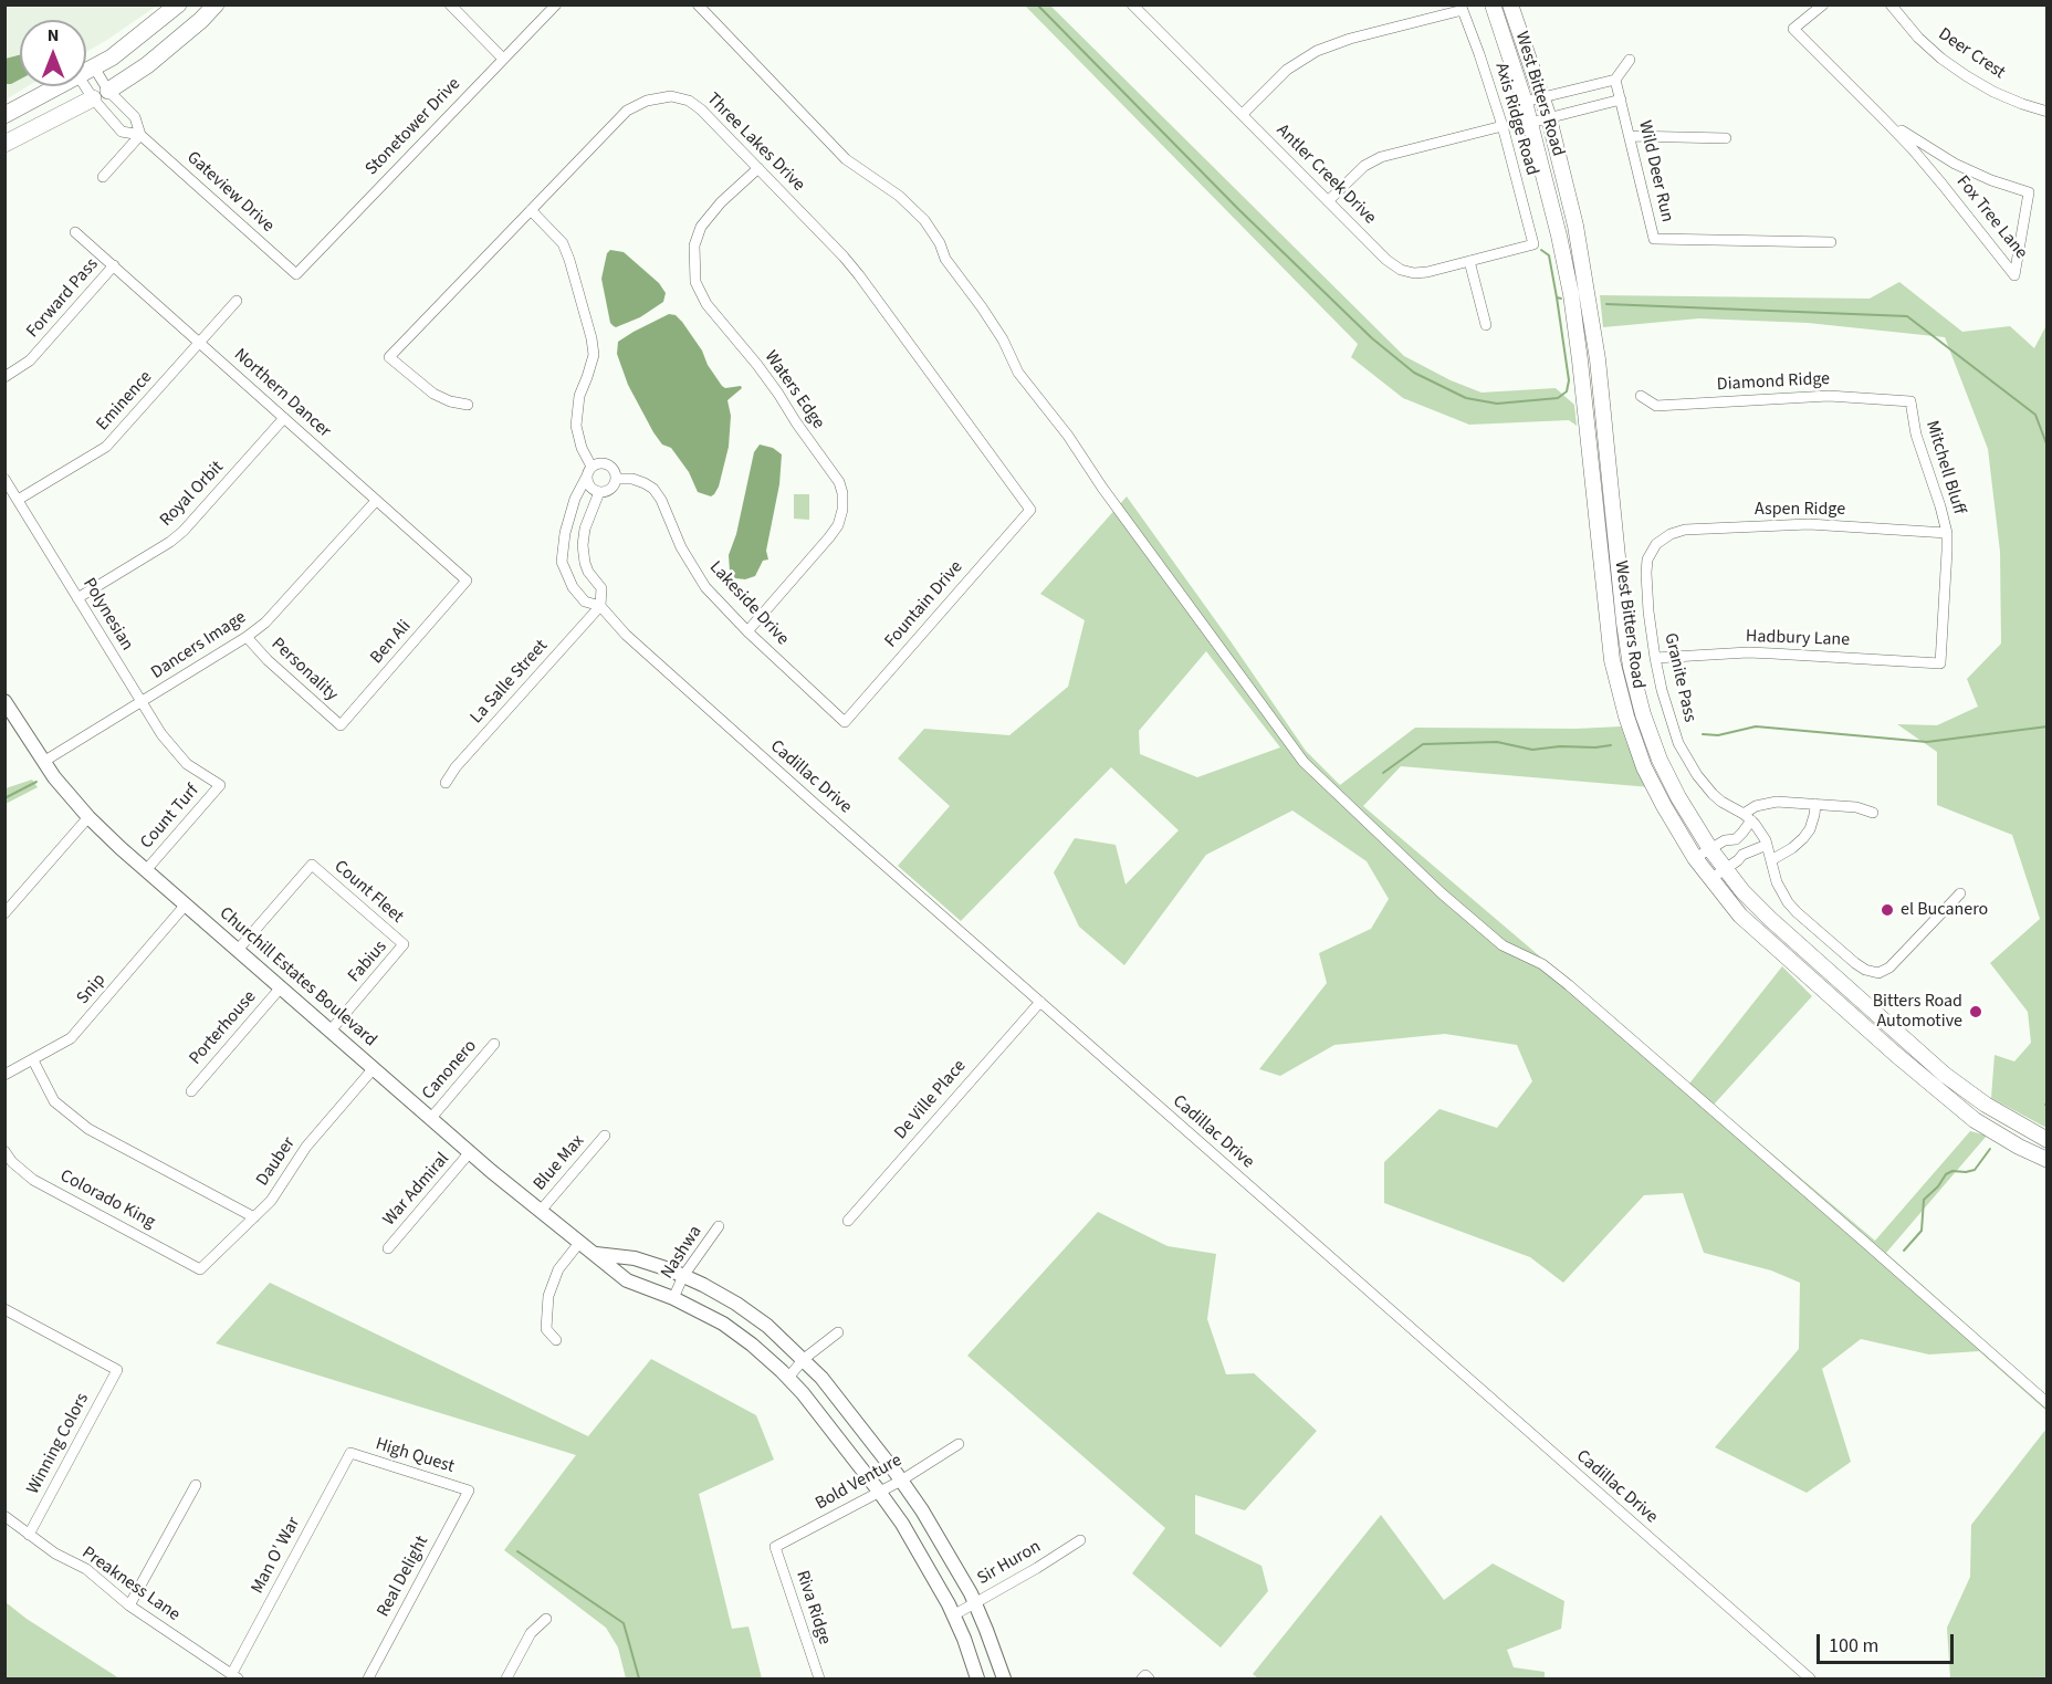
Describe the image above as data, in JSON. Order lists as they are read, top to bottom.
{
  "streets": {
    "main road": ["West Bitters Road"],
    "street": [
      "Deer Crest",
      "Axis Ridge Road",
      "Stonetower Drive",
      "Three Lakes Drive",
      "Wild Deer Run",
      "Antler Creek Drive",
      "Gateview Drive",
      "Fox Tree Lane",
      "Forward Pass",
      "Diamond Ridge",
      "Waters Edge",
      "Northern Dancer",
      "Eminence",
      "Mitchell Bluff",
      "Royal Orbit",
      "Aspen Ridge",
      "Lakeside Drive",
      "Fountain Drive",
      "Polynesian",
      "Hadbury Lane",
      "Ben Ali",
      "Dancers Image",
      "Personality",
      "Granite Pass",
      "La Salle Street",
      "Cadillac Drive",
      "Count Turf",
      "Count Fleet",
      "Fabius",
      "Churchill Estates Boulevard",
      "Snip",
      "Porterhouse",
      "Canonero",
      "De Ville Place",
      "Dauber",
      "Blue Max",
      "War Admiral",
      "Colorado King",
      "Nashwa",
      "Winning Colors",
      "High Quest",
      "Bold Venture",
      "Man O' War",
      "Sir Huron",
      "Real Delight",
      "Preakness Lane",
      "Riva Ridge"
    ]
  },
  "crossings": [
    ["Axis Ridge Road", "Antler Creek Drive"],
    ["Stonetower Drive", "Gateview Drive"],
    ["Three Lakes Drive", "Waters Edge"],
    ["Three Lakes Drive", "Fountain Drive"],
    ["Forward Pass", "Northern Dancer"],
    ["Diamond Ridge", "Mitchell Bluff"],
    ["Waters Edge", "Lakeside Drive"],
    ["Northern Dancer", "Eminence"],
    ["Northern Dancer", "Royal Orbit"],
    ["Northern Dancer", "Ben Ali"],
    ["Northern Dancer", "Dancers Image"],
    ["Eminence", "Polynesian"],
    ["Mitchell Bluff", "Aspen Ridge"],
    ["Mitchell Bluff", "Hadbury Lane"],
    ["Royal Orbit", "Polynesian"],
    ["Aspen Ridge", "Granite Pass"],
    ["Lakeside Drive", "Fountain Drive"],
    ["Polynesian", "Dancers Image"],
    ["Polynesian", "Count Turf"],
    ["Hadbury Lane", "Granite Pass"],
    ["Ben Ali", "Personality"],
    ["Dancers Image", "Personality"],
    ["Dancers Image", "Churchill Estates Boulevard"],
    ["La Salle Street", "Cadillac Drive"],
    ["Cadillac Drive", "De Ville Place"],
    ["Count Turf", "Churchill Estates Boulevard"],
    ["Count Fleet", "Fabius"],
    ["Count Fleet", "Churchill Estates Boulevard"],
    ["Fabius", "Churchill Estates Boulevard"],
    ["Churchill Estates Boulevard", "Snip"],
    ["Churchill Estates Boulevard", "Porterhouse"],
    ["Churchill Estates Boulevard", "Canonero"],
    ["Churchill Estates Boulevard", "Dauber"],
    ["Churchill Estates Boulevard", "Blue Max"],
    ["Churchill Estates Boulevard", "War Admiral"],
    ["Churchill Estates Boulevard", "Nashwa"],
    ["Churchill Estates Boulevard", "Bold Venture"],
    ["Churchill Estates Boulevard", "Sir Huron"],
    ["Dauber", "Colorado King"],
    ["Winning Colors", "Preakness Lane"],
    ["High Quest", "Man O' War"],
    ["High Quest", "Real Delight"],
    ["Bold Venture", "Riva Ridge"],
    ["Man O' War", "Preakness Lane"]
  ],
  "places": ["el Bucanero", "Bitters Road Automotive"],
  "scale_bar": "100 m",
  "north": "top"
}
